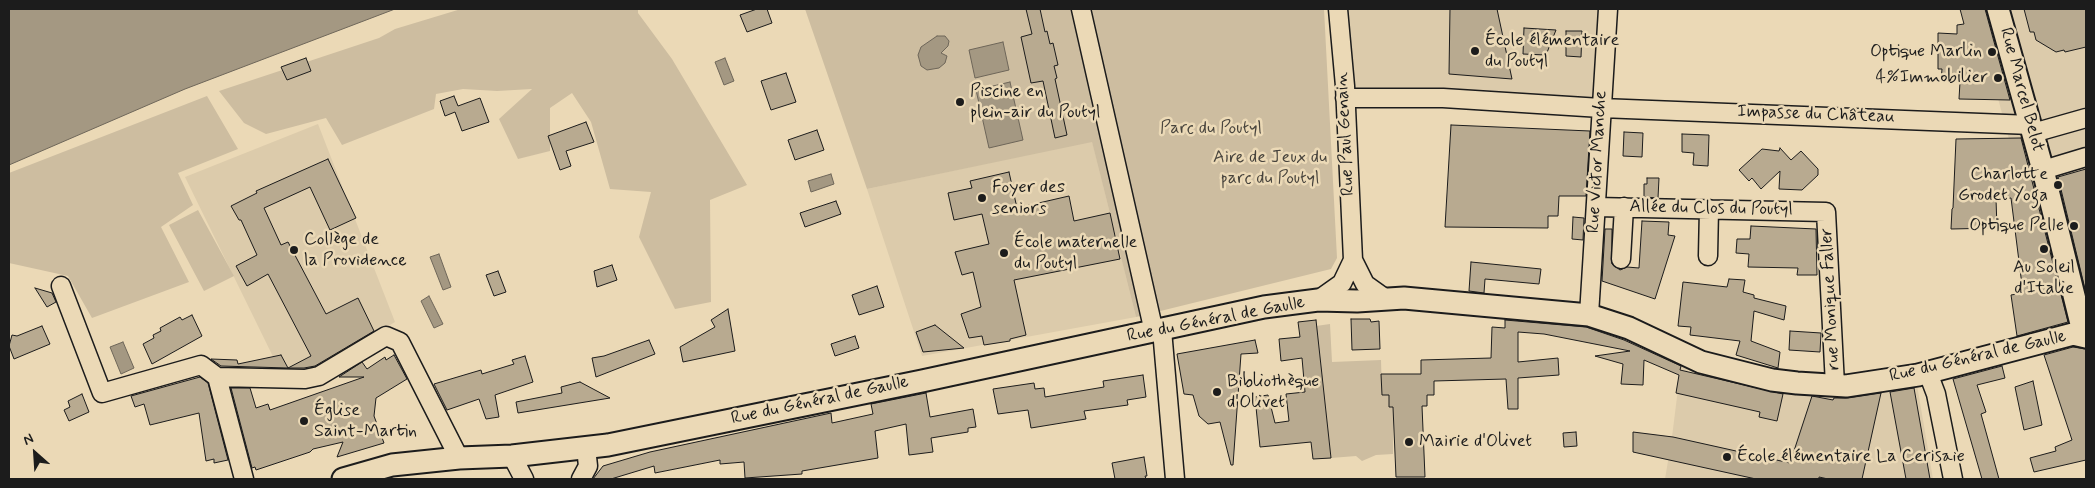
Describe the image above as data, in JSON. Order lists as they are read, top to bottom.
{
  "streets": {
    "main road": ["Rue Marcel Belot", "Rue du Général de Gaulle"],
    "street": [
      "Impasse du Château",
      "Rue Paul Genain",
      "Rue Victor Manche",
      "Allée du Clos du Poutyl",
      "rue Monique Faller"
    ]
  },
  "crossings": [
    ["Rue Marcel Belot", "Impasse du Château"],
    ["Rue Marcel Belot", "Rue du Général de Gaulle"],
    ["Impasse du Château", "Rue Paul Genain"],
    ["Impasse du Château", "Rue Victor Manche"],
    ["Rue Paul Genain", "Rue du Général de Gaulle"],
    ["Rue Victor Manche", "Allée du Clos du Poutyl"],
    ["Rue Victor Manche", "Rue du Général de Gaulle"],
    ["Allée du Clos du Poutyl", "rue Monique Faller"],
    ["rue Monique Faller", "Rue du Général de Gaulle"]
  ],
  "parks": ["Parc du Poutyl", "Aire de Jeux du parc du Poutyl"],
  "places": [
    "École élémentaire du Poutyl",
    "Optique Marlin",
    "4%Immobilier",
    "Piscine en plein-air du Poutyl",
    "Charlotte Grodet Yoga",
    "Foyer des seniors",
    "Optique Pelle",
    "Au Soleil d'Italie",
    "Collège de la Providence",
    "École maternelle du Poutyl",
    "Bibliothèque d'Olivet",
    "Église Saint-Martin",
    "Mairie d'Olivet",
    "École élémentaire La Cerisaie"
  ],
  "north": "top left"
}
